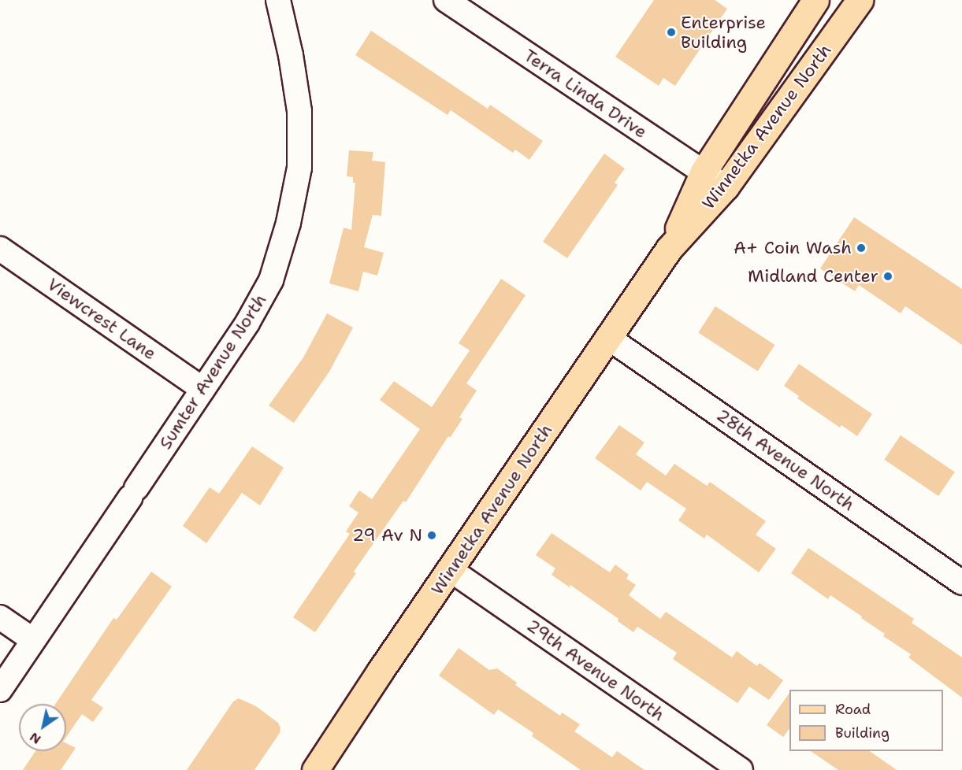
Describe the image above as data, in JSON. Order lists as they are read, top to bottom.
{
  "streets": {
    "main road": ["Winnetka Avenue North"],
    "street": [
      "Terra Linda Drive",
      "Viewcrest Lane",
      "Sumter Avenue North",
      "28th Avenue North",
      "29th Avenue North"
    ]
  },
  "crossings": [
    ["Terra Linda Drive", "Winnetka Avenue North"],
    ["Winnetka Avenue North", "28th Avenue North"],
    ["Winnetka Avenue North", "29th Avenue North"],
    ["Viewcrest Lane", "Sumter Avenue North"]
  ],
  "places": [
    "Enterprise Building",
    "A+ Coin Wash",
    "Midland Center",
    "29 Av N"
  ],
  "legend": ["Road", "Building"],
  "north": "bottom left"
}
